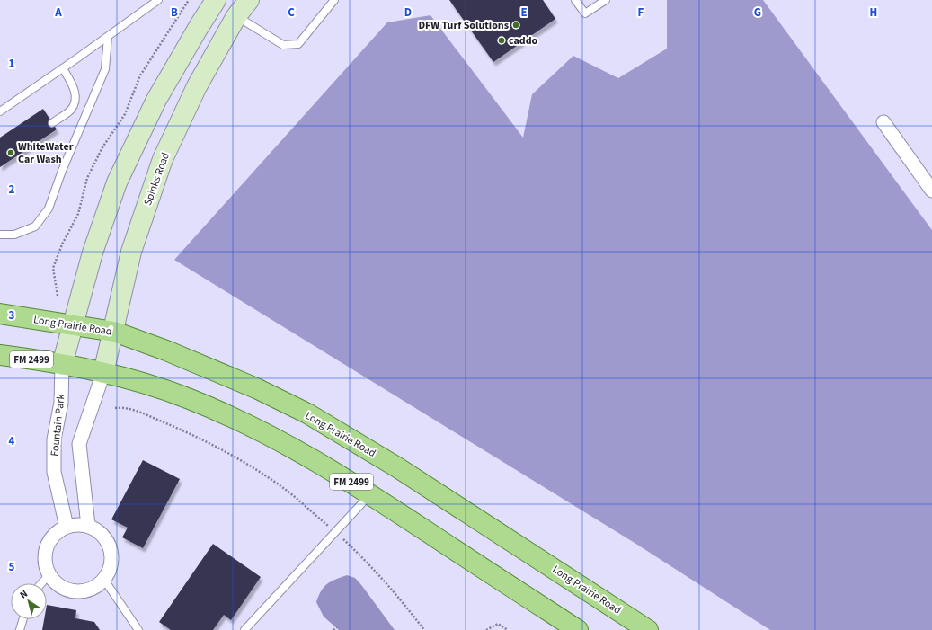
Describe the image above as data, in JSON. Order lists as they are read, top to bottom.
{
  "streets": {
    "main road": ["Spinks Road", "Long Prairie Road", "FM 2499"],
    "street": ["Fountain Park"]
  },
  "crossings": [
    ["Spinks Road", "Long Prairie Road"],
    ["Spinks Road", "FM 2499"],
    ["FM 2499", "Fountain Park"]
  ],
  "places": ["DFW Turf Solutions", "caddo", "WhiteWater Car Wash"],
  "north": "top left",
  "grid": {
    "columns": [
      "A",
      "B",
      "C",
      "D",
      "E",
      "F",
      "G",
      "H"
    ],
    "rows": [
      "1",
      "2",
      "3",
      "4",
      "5"
    ]
  }
}
